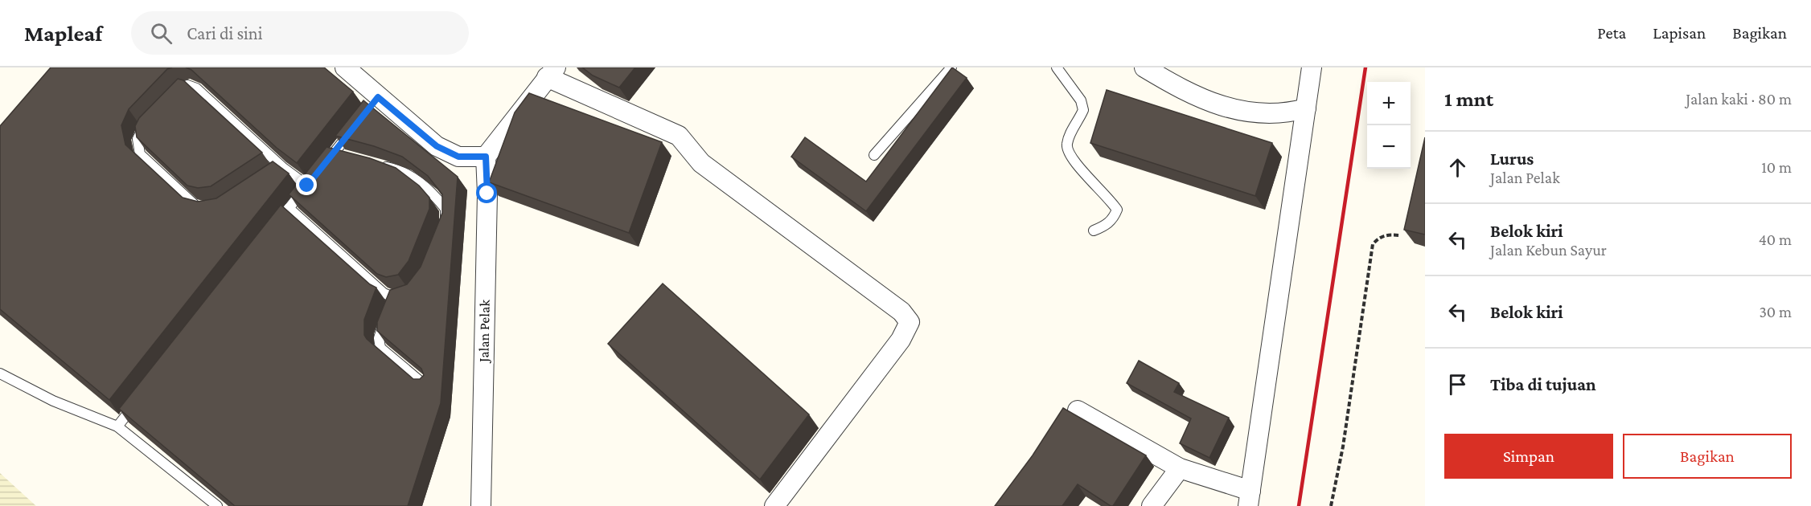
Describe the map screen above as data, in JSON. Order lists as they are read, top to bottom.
{
  "streets": {
    "street": ["Jalan Pelak"]
  },
  "page": {
    "header": "Mapleaf",
    "search": "Cari di sini",
    "nav": ["Peta", "Lapisan", "Bagikan"],
    "heading": ["1 mnt", "Jalan kaki · 80 m"],
    "map_buttons": ["+", "−"],
    "list": [
      ["Lurus", "Jalan Pelak", "10 m"],
      ["Belok kiri", "Jalan Kebun Sayur", "40 m"],
      ["Belok kiri", "30 m"],
      "Tiba di tujuan"
    ],
    "buttons": ["Simpan", "Bagikan"]
  }
}
